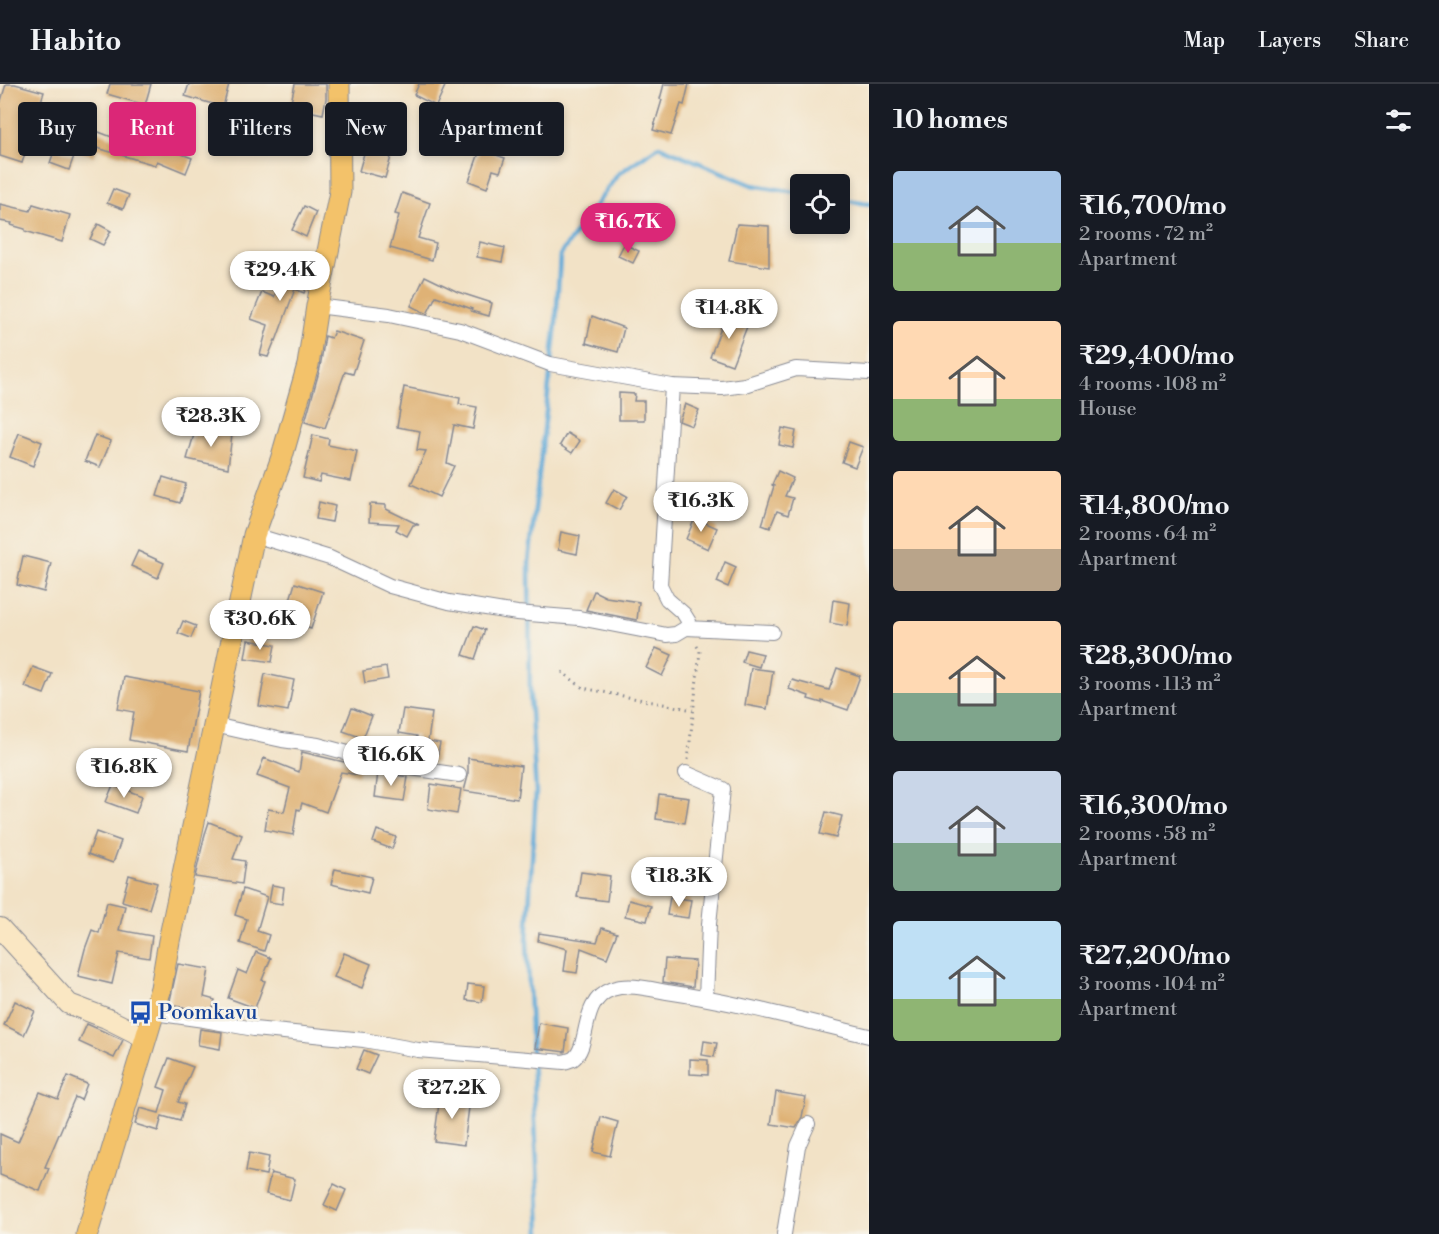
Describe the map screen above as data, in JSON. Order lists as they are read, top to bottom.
{
  "places": {
    "bus stop": ["Poomkavu"]
  },
  "page": {
    "header": "Habito",
    "nav": ["Map", "Layers", "Share"],
    "heading": "10 homes",
    "chip": [
      "Buy",
      "Rent",
      "Filters",
      "New",
      "Apartment"
    ],
    "list": [
      {
        "name": "₹16,700/mo",
        "note": "2 rooms · 72 m² · Apartment"
      },
      {
        "name": "₹29,400/mo",
        "note": "4 rooms · 108 m² · House"
      },
      {
        "name": "₹14,800/mo",
        "note": "2 rooms · 64 m² · Apartment"
      },
      {
        "name": "₹28,300/mo",
        "note": "3 rooms · 113 m² · Apartment"
      },
      {
        "name": "₹16,300/mo",
        "note": "2 rooms · 58 m² · Apartment"
      },
      {
        "name": "₹27,200/mo",
        "note": "3 rooms · 104 m² · Apartment"
      }
    ],
    "price": [
      "₹16.7K",
      "₹29.4K",
      "₹14.8K",
      "₹28.3K",
      "₹16.3K",
      "₹30.6K",
      "₹16.6K",
      "₹16.8K",
      "₹18.3K",
      "₹27.2K"
    ]
  }
}
